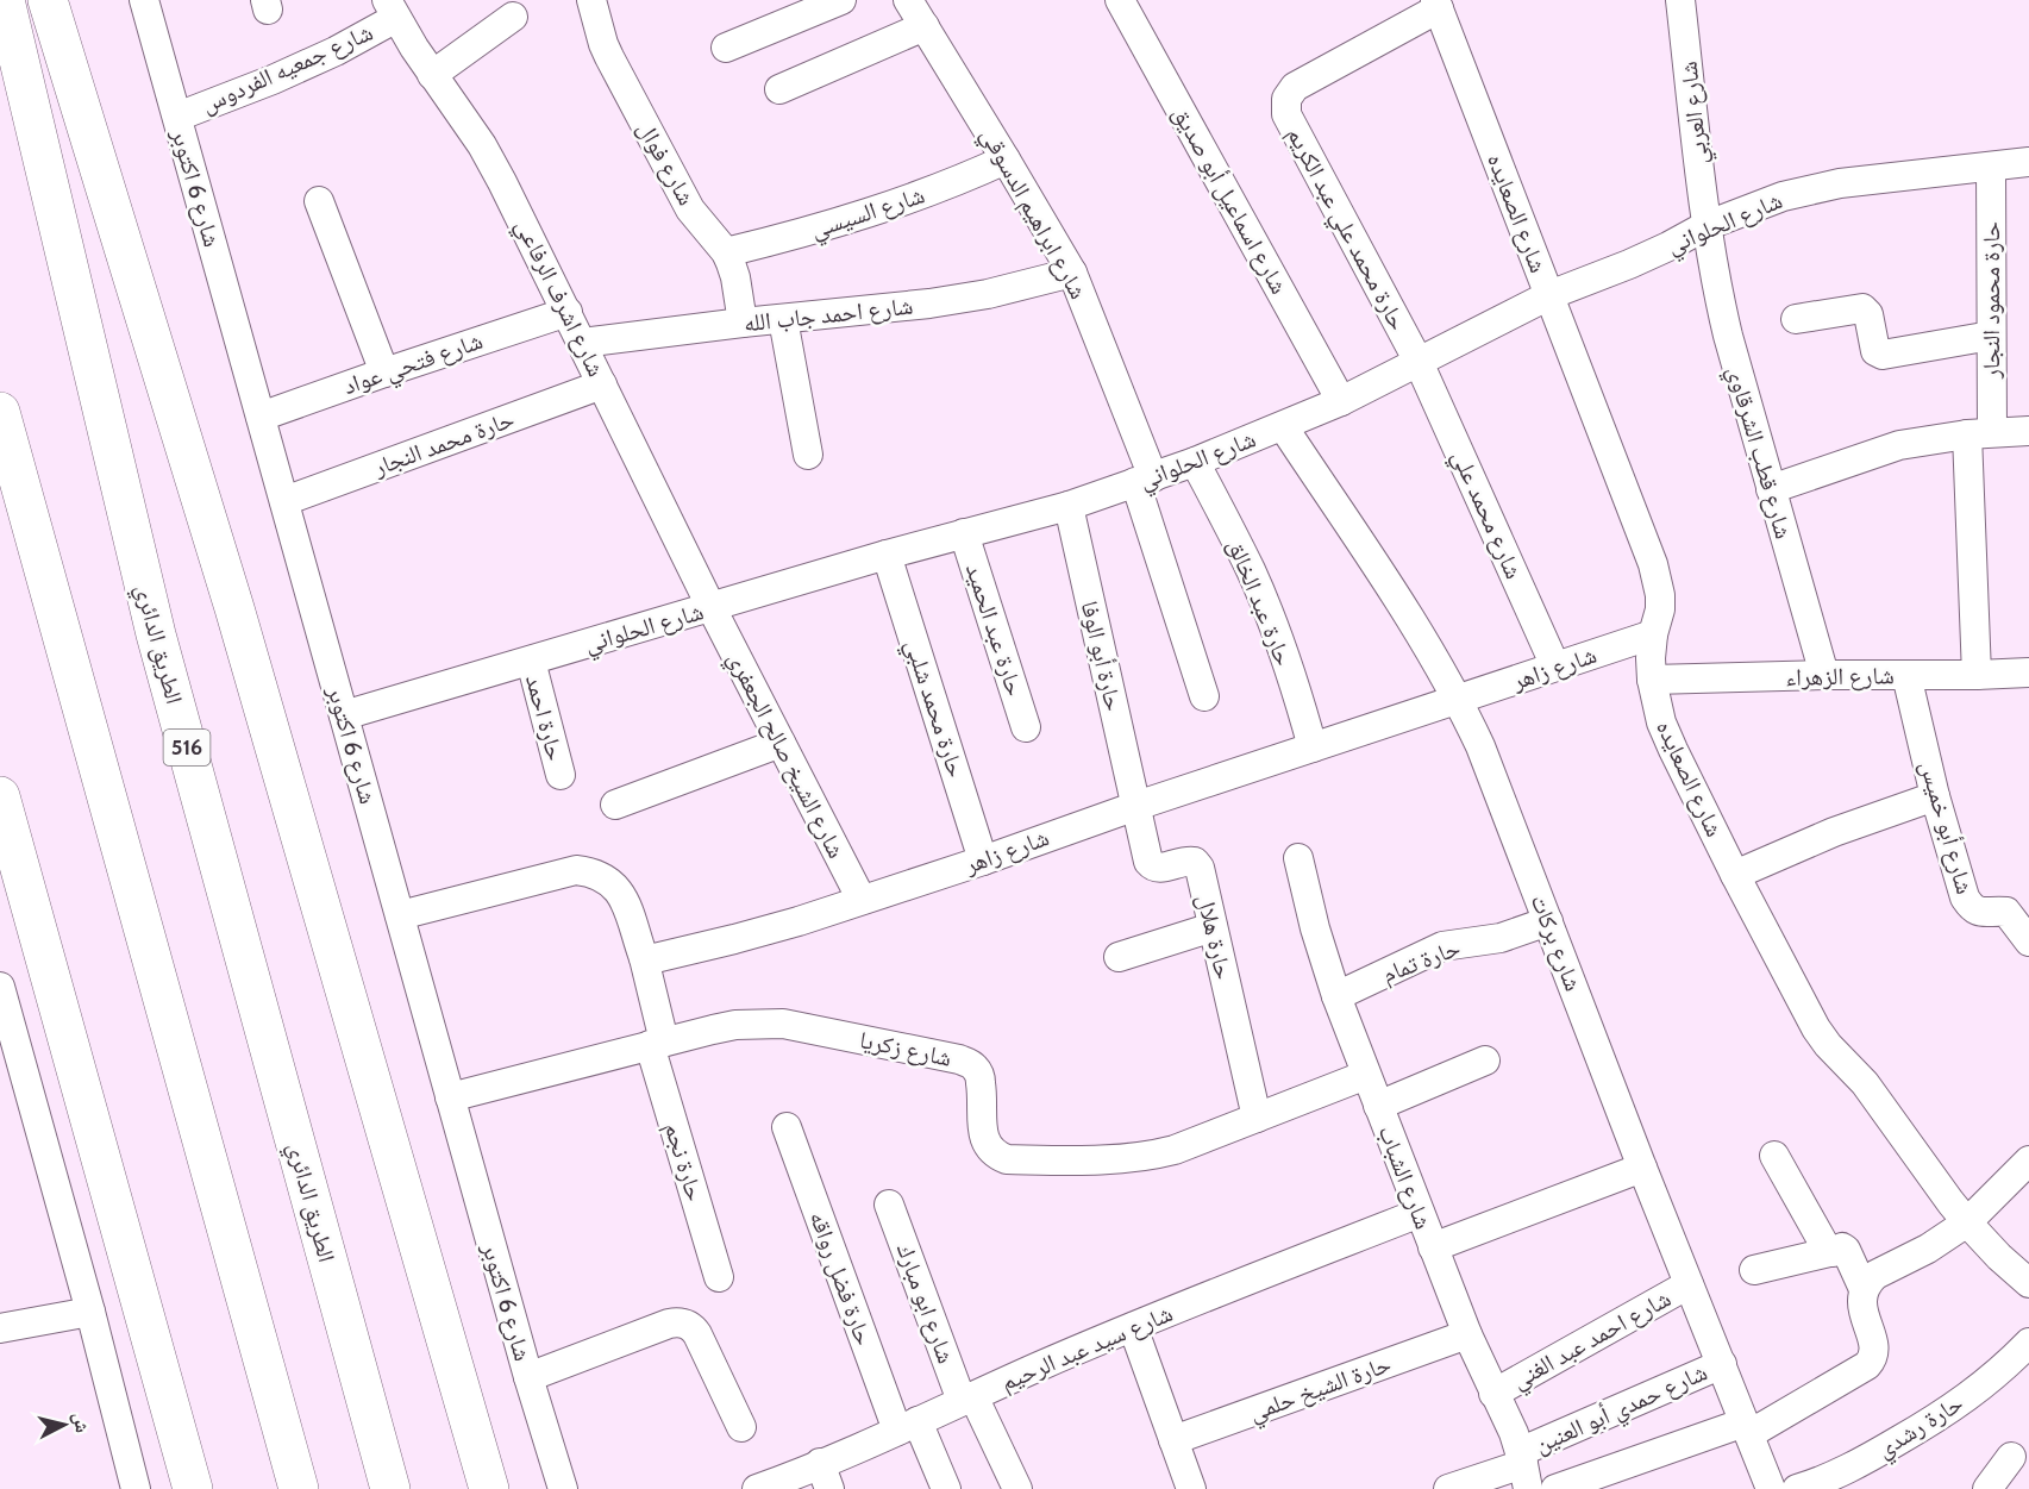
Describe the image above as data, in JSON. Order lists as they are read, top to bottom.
{
  "streets": {
    "highway": ["الطريق الدائري", "516"],
    "street": [
      "شارع جمعيه الفردوس",
      "شارع العربي",
      "شارع فوال",
      "شارع 6 اكتوبر",
      "شارع اسماعيل أبو صديق",
      "شارع السيسي",
      "شارع ابراهيم الدسوقي",
      "شارع الصعايده",
      "شارع الحلواني",
      "حارة محمد علي عبد الكريم",
      "شارع اشرف الرفاعي",
      "حارة محمود النجار",
      "شارع احمد جاب الله",
      "شارع فتحي عواد",
      "حارة محمد النجار",
      "شارع قطب الشرقاوي",
      "شارع محمد علي",
      "حارة عبد الخالق",
      "حارة عبد الحميد",
      "حارة أبو الوفا",
      "شارع زاهر",
      "شارع الزهراء",
      "حارة محمد شلبي",
      "حارة احمد",
      "شارع الشيخ صالح الجعفري",
      "شارع أبو خميس",
      "حارة هلال",
      "شارع بركات",
      "حارة تمام",
      "شارع زكريا",
      "حارة نجم",
      "شارع الشباب",
      "حارة فضل رواقه",
      "شارع ابو مبارك",
      "شارع احمد عبد الغني",
      "شارع سيد عبد الرحيم",
      "حارة الشيخ حلمي",
      "شارع حمدي أبو العنين",
      "حارة رشدي"
    ]
  },
  "crossings": [
    ["شارع جمعيه الفردوس", "شارع 6 اكتوبر"],
    ["شارع جمعيه الفردوس", "شارع اشرف الرفاعي"],
    ["شارع العربي", "شارع الحلواني"],
    ["شارع العربي", "شارع قطب الشرقاوي"],
    ["شارع فوال", "شارع السيسي"],
    ["شارع فوال", "شارع احمد جاب الله"],
    ["شارع 6 اكتوبر", "شارع الحلواني"],
    ["شارع 6 اكتوبر", "شارع فتحي عواد"],
    ["شارع 6 اكتوبر", "حارة محمد النجار"],
    ["شارع 6 اكتوبر", "شارع زكريا"],
    ["شارع اسماعيل أبو صديق", "شارع الحلواني"],
    ["شارع السيسي", "شارع ابراهيم الدسوقي"],
    ["شارع ابراهيم الدسوقي", "شارع الحلواني"],
    ["شارع ابراهيم الدسوقي", "شارع احمد جاب الله"],
    ["شارع الصعايده", "شارع الحلواني"],
    ["شارع الصعايده", "حارة محمد علي عبد الكريم"],
    ["شارع الصعايده", "شارع زاهر"],
    ["شارع الصعايده", "شارع الزهراء"],
    ["شارع الحلواني", "حارة محمد علي عبد الكريم"],
    ["شارع الحلواني", "شارع اشرف الرفاعي"],
    ["شارع الحلواني", "حارة محمود النجار"],
    ["شارع الحلواني", "شارع قطب الشرقاوي"],
    ["شارع الحلواني", "شارع محمد علي"],
    ["شارع الحلواني", "حارة عبد الخالق"],
    ["شارع الحلواني", "حارة عبد الحميد"],
    ["شارع الحلواني", "حارة أبو الوفا"],
    ["شارع الحلواني", "حارة محمد شلبي"],
    ["شارع الحلواني", "حارة احمد"],
    ["شارع الحلواني", "شارع الشيخ صالح الجعفري"],
    ["شارع الحلواني", "شارع بركات"],
    ["حارة محمد علي عبد الكريم", "شارع محمد علي"],
    ["شارع اشرف الرفاعي", "شارع احمد جاب الله"],
    ["شارع اشرف الرفاعي", "شارع فتحي عواد"],
    ["شارع اشرف الرفاعي", "حارة محمد النجار"],
    ["شارع اشرف الرفاعي", "شارع الشيخ صالح الجعفري"],
    ["حارة محمود النجار", "شارع الزهراء"],
    ["شارع قطب الشرقاوي", "شارع الزهراء"],
    ["شارع محمد علي", "شارع زاهر"],
    ["حارة عبد الخالق", "شارع زاهر"],
    ["حارة أبو الوفا", "شارع زاهر"],
    ["حارة أبو الوفا", "حارة هلال"],
    ["شارع زاهر", "حارة محمد شلبي"],
    ["شارع زاهر", "شارع الشيخ صالح الجعفري"],
    ["شارع زاهر", "حارة هلال"],
    ["شارع زاهر", "شارع بركات"],
    ["شارع زاهر", "حارة نجم"],
    ["شارع الزهراء", "شارع أبو خميس"],
    ["حارة هلال", "شارع زكريا"],
    ["شارع بركات", "حارة تمام"],
    ["شارع بركات", "شارع احمد عبد الغني"],
    ["شارع بركات", "شارع حمدي أبو العنين"],
    ["حارة تمام", "شارع الشباب"],
    ["شارع زكريا", "حارة نجم"],
    ["شارع زكريا", "شارع الشباب"],
    ["شارع الشباب", "شارع احمد عبد الغني"],
    ["شارع الشباب", "شارع سيد عبد الرحيم"],
    ["شارع الشباب", "حارة الشيخ حلمي"],
    ["شارع الشباب", "شارع حمدي أبو العنين"],
    ["حارة فضل رواقه", "شارع سيد عبد الرحيم"],
    ["شارع ابو مبارك", "شارع سيد عبد الرحيم"]
  ],
  "north": "right"
}
